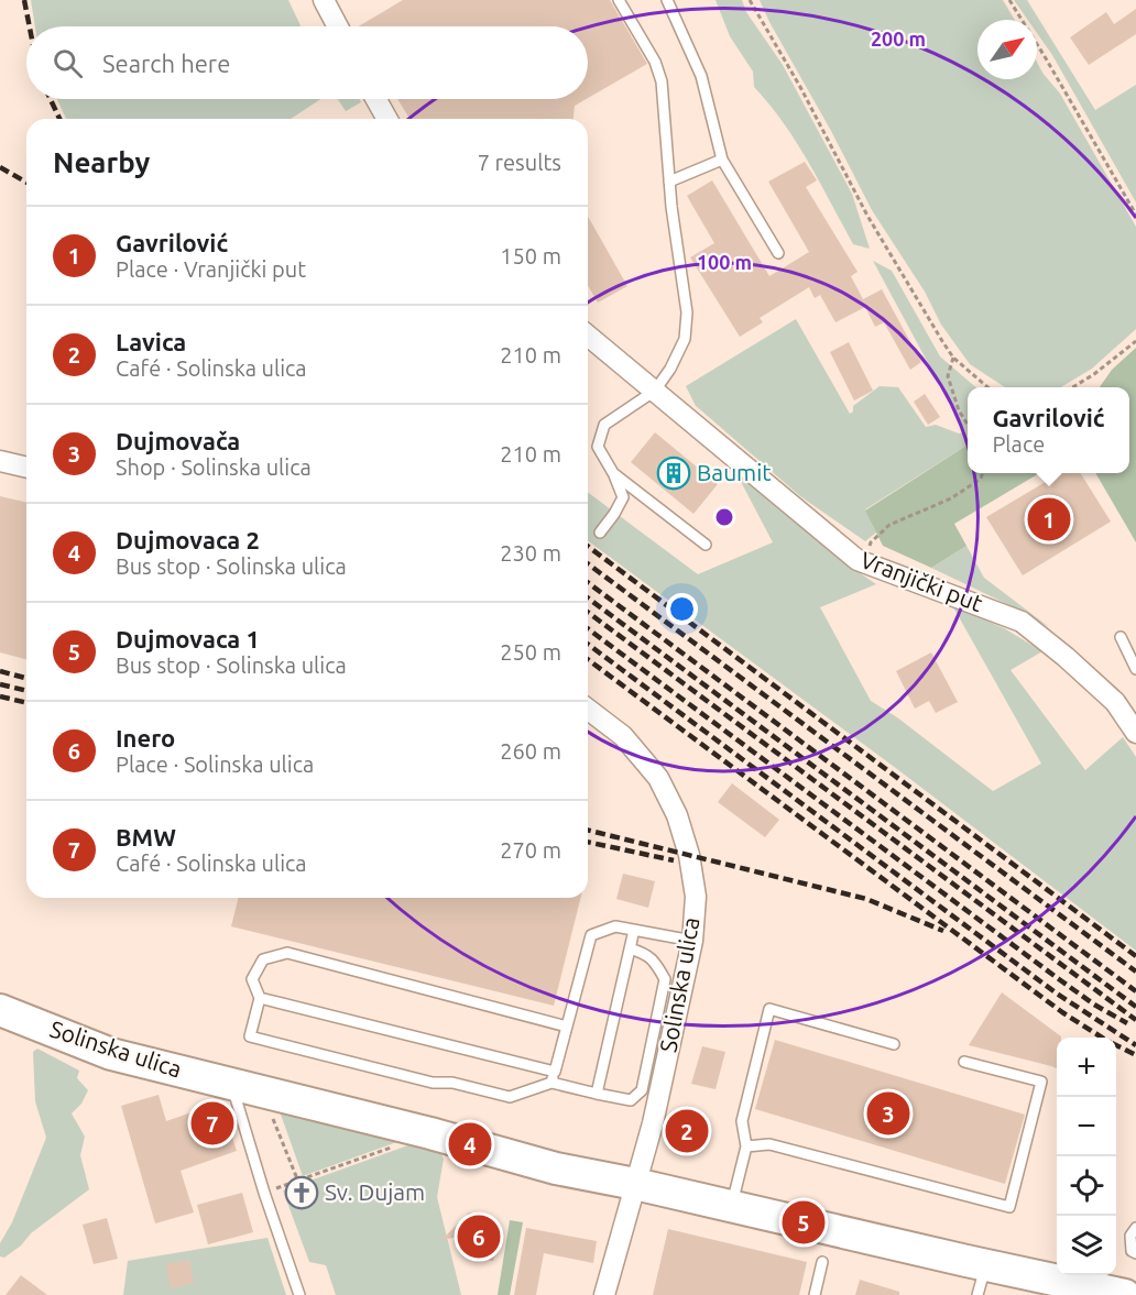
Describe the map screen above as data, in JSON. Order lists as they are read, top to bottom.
{
  "streets": {
    "main road": ["Solinska ulica"],
    "street": ["Vranjički put"]
  },
  "places": {
    "building": ["Baumit"],
    "church": ["Sv. Dujam"]
  },
  "north": "top right",
  "page": {
    "search": "Search here",
    "heading": ["Nearby", "7 results"],
    "list": [
      {
        "mark": "1",
        "name": "Gavrilović",
        "note": "Place · Vranjički put",
        "value": "150 m"
      },
      {
        "mark": "2",
        "name": "Lavica",
        "note": "Café · Solinska ulica",
        "value": "210 m"
      },
      {
        "mark": "3",
        "name": "Dujmovača",
        "note": "Shop · Solinska ulica",
        "value": "210 m"
      },
      {
        "mark": "4",
        "name": "Dujmovaca 2",
        "note": "Bus stop · Solinska ulica",
        "value": "230 m"
      },
      {
        "mark": "5",
        "name": "Dujmovaca 1",
        "note": "Bus stop · Solinska ulica",
        "value": "250 m"
      },
      {
        "mark": "6",
        "name": "Inero",
        "note": "Place · Solinska ulica",
        "value": "260 m"
      },
      {
        "mark": "7",
        "name": "BMW",
        "note": "Café · Solinska ulica",
        "value": "270 m"
      }
    ],
    "popup": ["Gavrilović", "Place"],
    "pins": [
      "1",
      "3",
      "7",
      "2",
      "4",
      "5",
      "6"
    ],
    "map_buttons": ["+", "−"]
  },
  "rings": ["200 m", "100 m"]
}
